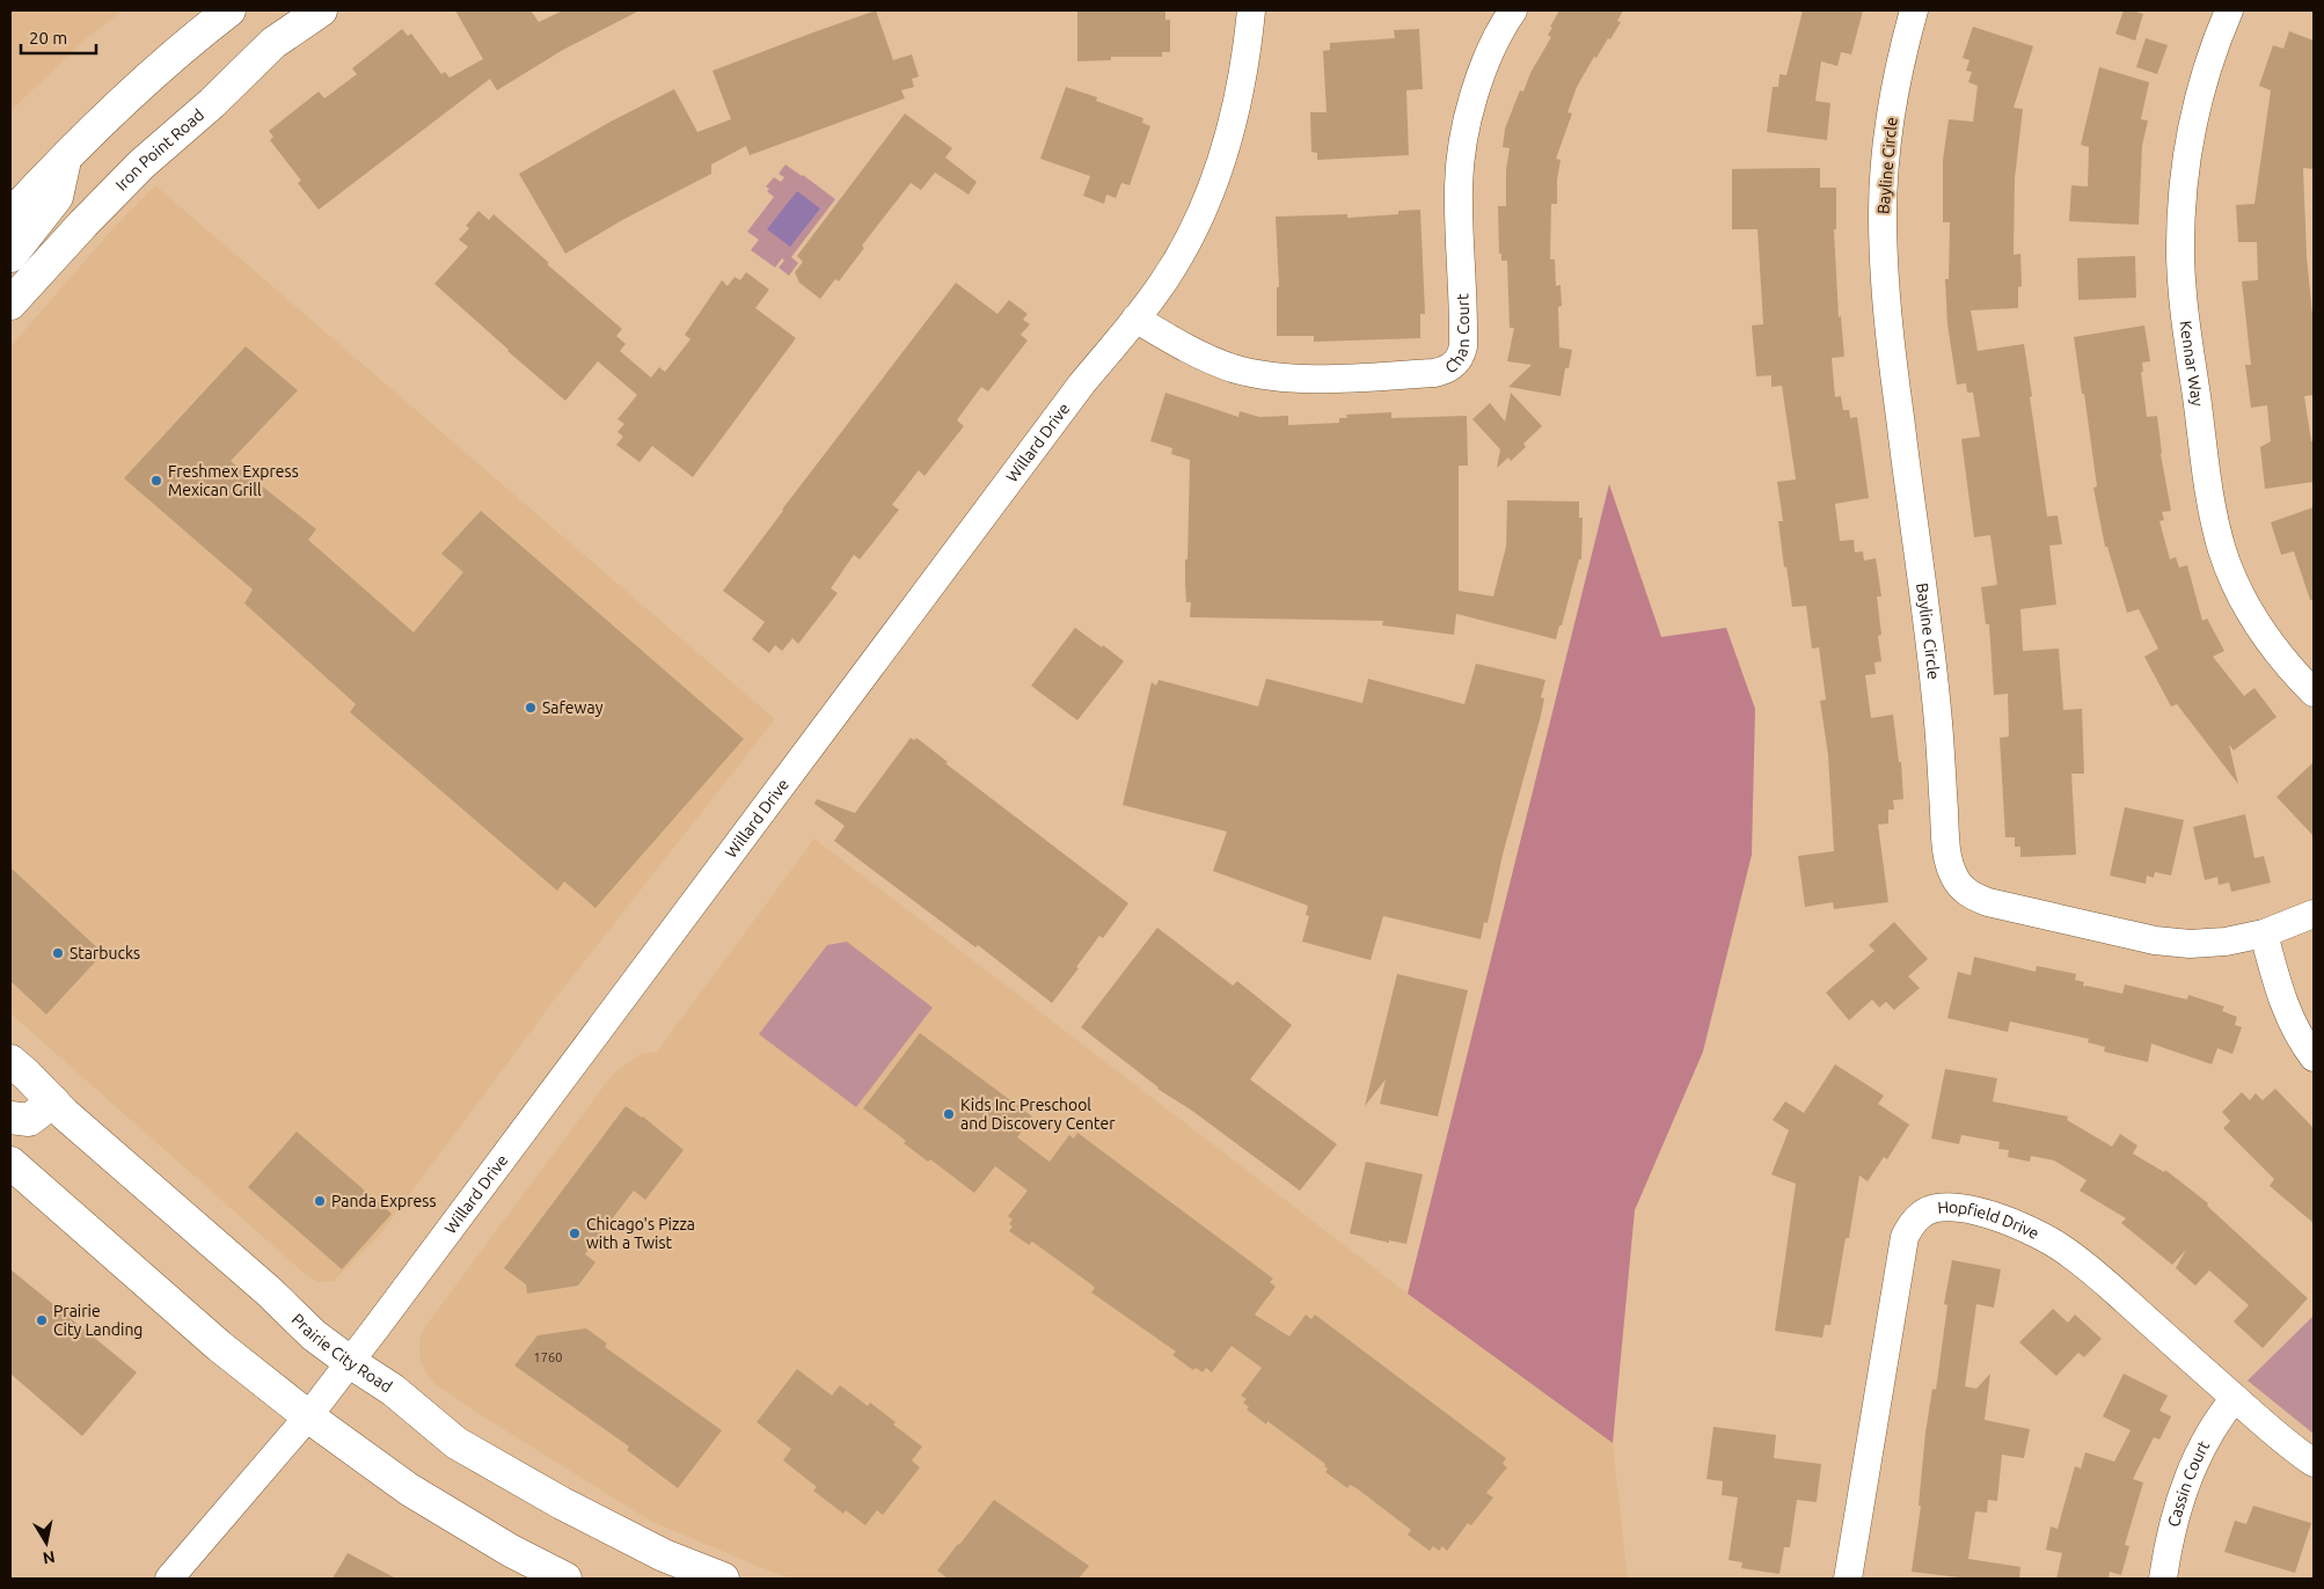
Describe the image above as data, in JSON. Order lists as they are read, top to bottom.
{
  "streets": {
    "main road": ["Iron Point Road", "Prairie City Road"],
    "street": [
      "Bayline Circle",
      "Chan Court",
      "Kennar Way",
      "Willard Drive",
      "Hopfield Drive",
      "Cassin Court"
    ]
  },
  "crossings": [
    ["Chan Court", "Willard Drive"],
    ["Willard Drive", "Prairie City Road"],
    ["Hopfield Drive", "Cassin Court"]
  ],
  "places": [
    "Freshmex Express Mexican Grill",
    "Safeway",
    "Starbucks",
    "Kids Inc Preschool and Discovery Center",
    "Panda Express",
    "Chicago's Pizza with a Twist",
    "Prairie City Landing"
  ],
  "house_numbers": ["1760"],
  "scale_bar": "20 m",
  "north": "bottom"
}
